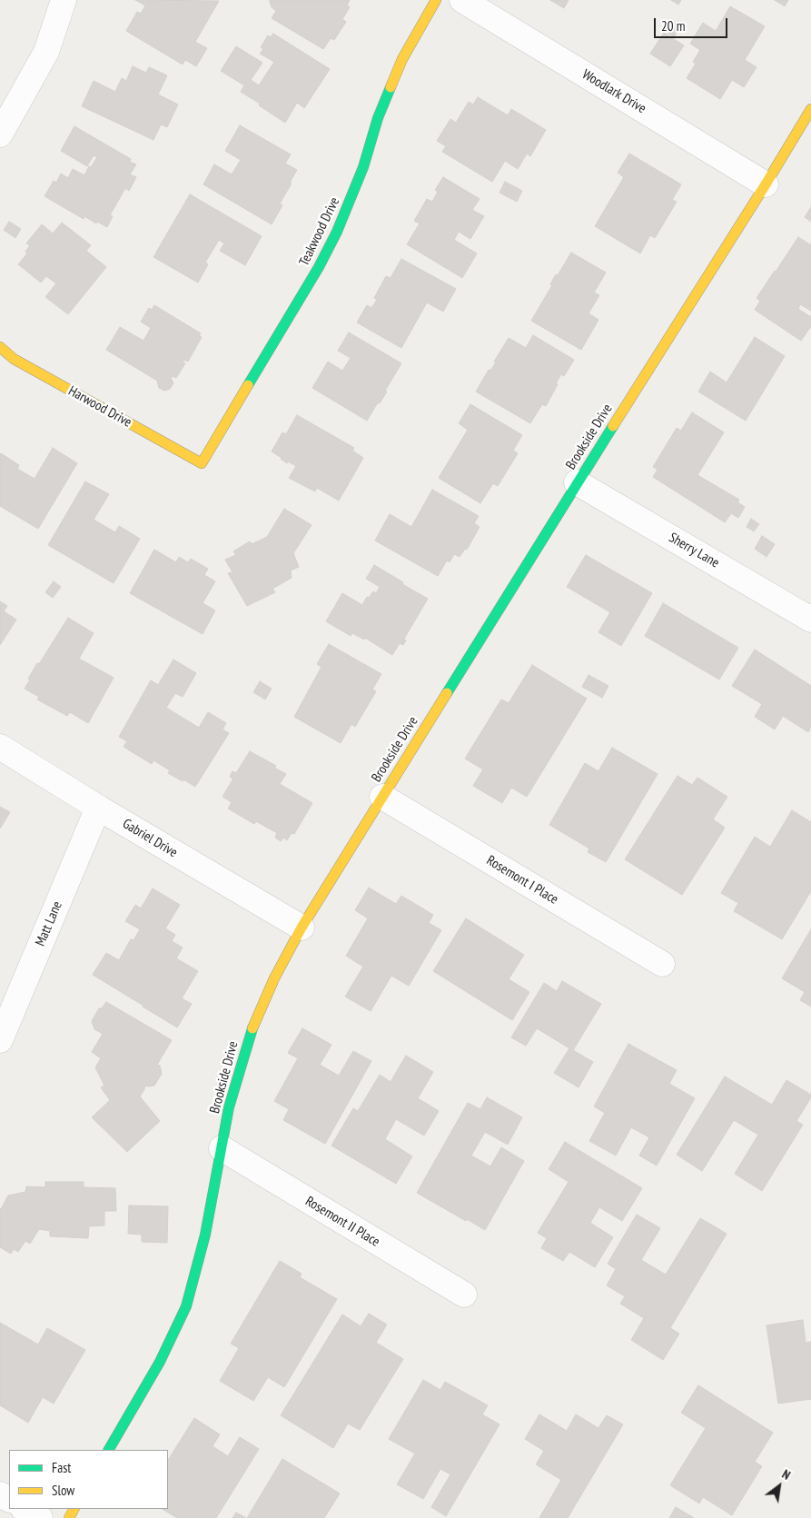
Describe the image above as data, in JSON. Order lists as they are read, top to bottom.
{
  "streets": {
    "street": [
      "Woodlark Drive",
      "Teakwood Drive",
      "Harwood Drive",
      "Brookside Drive",
      "Sherry Lane",
      "Gabriel Drive",
      "Rosemont I Place",
      "Matt Lane",
      "Rosemont II Place"
    ]
  },
  "crossings": [
    ["Woodlark Drive", "Brookside Drive"],
    ["Teakwood Drive", "Harwood Drive"],
    ["Brookside Drive", "Sherry Lane"],
    ["Brookside Drive", "Gabriel Drive"],
    ["Brookside Drive", "Rosemont I Place"],
    ["Brookside Drive", "Rosemont II Place"],
    ["Gabriel Drive", "Matt Lane"]
  ],
  "legend": ["Fast", "Slow"],
  "scale_bar": "20 m",
  "north": "top right"
}
